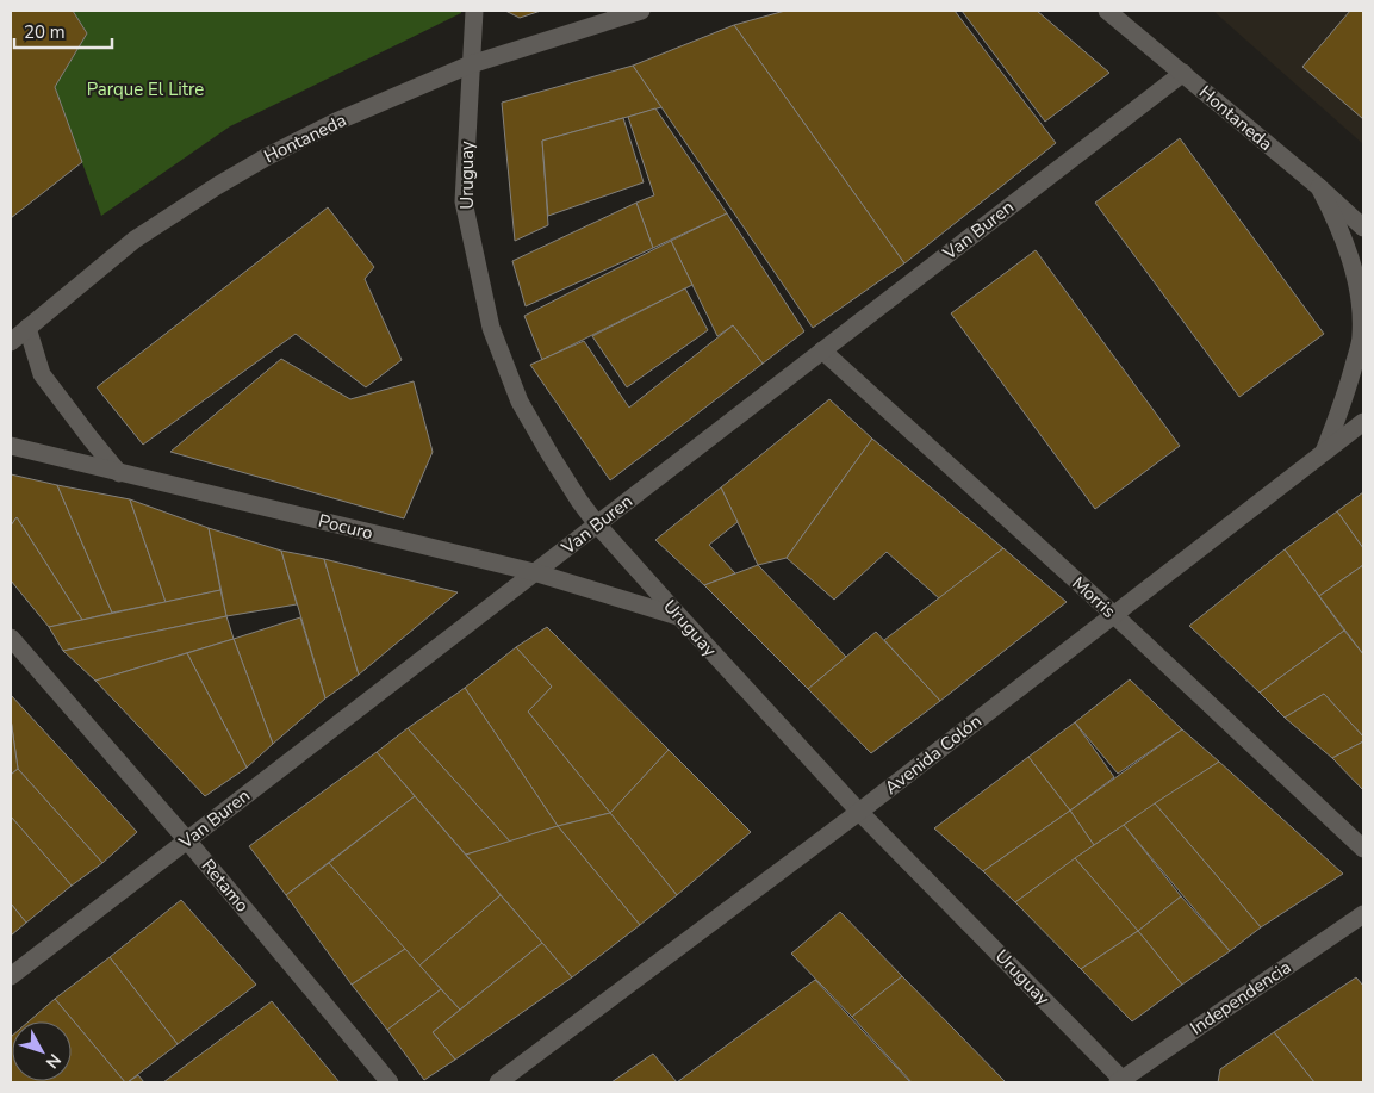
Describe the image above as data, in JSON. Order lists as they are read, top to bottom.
{
  "streets": {
    "street": [
      "Hontaneda",
      "Uruguay",
      "Van Buren",
      "Pocuro",
      "Morris",
      "Avenida Colón",
      "Retamo",
      "Independencia"
    ]
  },
  "crossings": [
    ["Hontaneda", "Uruguay"],
    ["Hontaneda", "Van Buren"],
    ["Uruguay", "Van Buren"],
    ["Uruguay", "Pocuro"],
    ["Uruguay", "Avenida Colón"],
    ["Uruguay", "Independencia"],
    ["Van Buren", "Pocuro"],
    ["Van Buren", "Morris"],
    ["Van Buren", "Retamo"],
    ["Morris", "Avenida Colón"]
  ],
  "parks": ["Parque El Litre"],
  "scale_bar": "20 m",
  "north": "bottom right"
}
